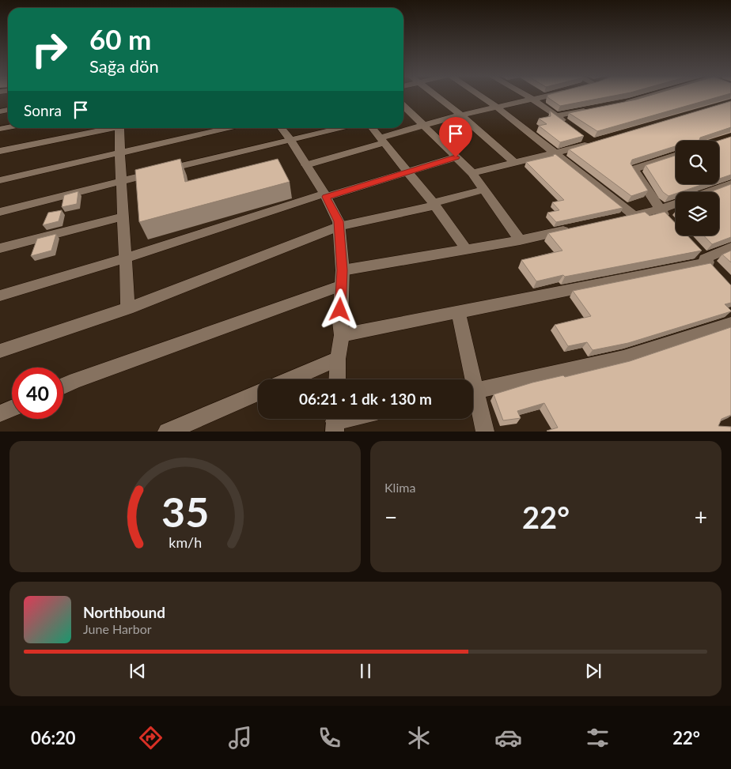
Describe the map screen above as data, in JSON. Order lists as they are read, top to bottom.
{
  "page": {
    "turn": ["60 m", "Sağa dön"],
    "then": "Sonra",
    "limit": "40",
    "trip": "06:21 · 1 dk · 130 m",
    "tile": "Klima",
    "heat": ["−", "22°", "+"],
    "song": ["Northbound", "June Harbor"],
    "tabs": ["06:20", "22°"],
    "gauge": ["35", "km/h"]
  }
}
